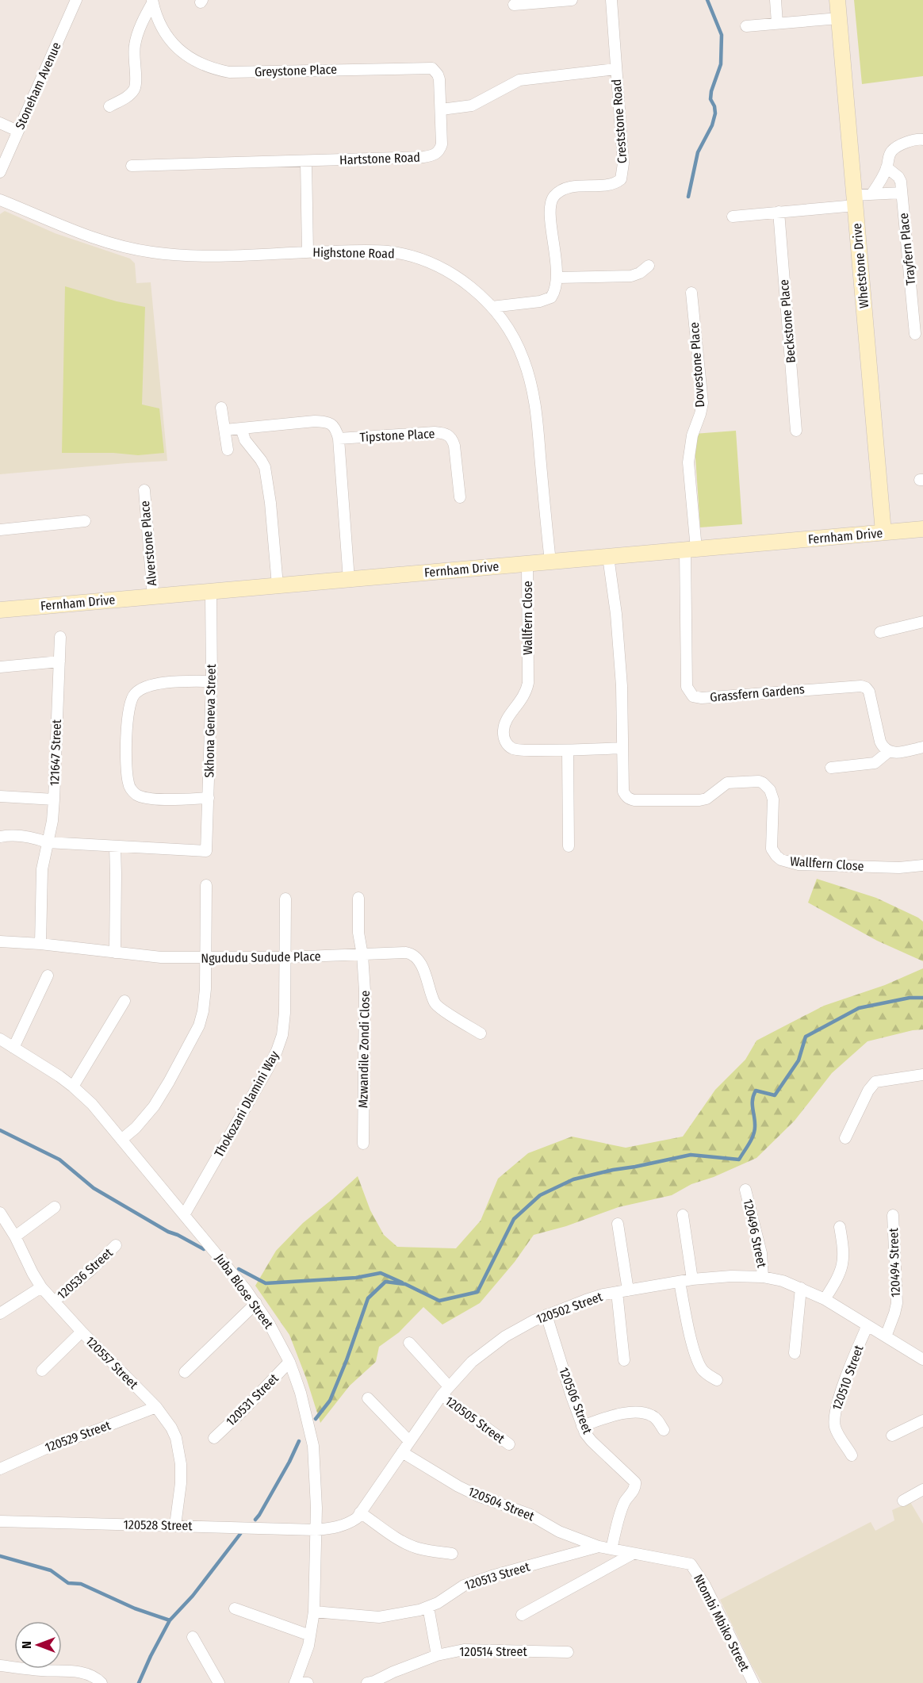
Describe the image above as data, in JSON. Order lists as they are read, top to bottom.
{
  "streets": {
    "street": [
      "Greystone Place",
      "Stoneham Avenue",
      "Creststone Road",
      "Hartstone Road",
      "Trayfern Place",
      "Highstone Road",
      "Whetstone Drive",
      "Beckstone Place",
      "Dovestone Place",
      "Tipstone Place",
      "Fernham Drive",
      "Alverstone Place",
      "Wallfern Close",
      "Grassfern Gardens",
      "Skhona Geneva Street",
      "121647 Street",
      "Ngududu Sudude Place",
      "Mzwandile Zondi Close",
      "Thokozani Dlamini Way",
      "120496 Street",
      "120494 Street",
      "120536 Street",
      "Juba Blose Street",
      "120502 Street",
      "120557 Street",
      "120510 Street",
      "120531 Street",
      "120506 Street",
      "120505 Street",
      "120529 Street",
      "120504 Street",
      "120528 Street",
      "120513 Street",
      "Ntombi Mbiko Street",
      "120514 Street"
    ]
  },
  "crossings": [
    ["Greystone Place", "Hartstone Road"],
    ["Creststone Road", "Highstone Road"],
    ["Highstone Road", "Fernham Drive"],
    ["Whetstone Drive", "Fernham Drive"],
    ["Dovestone Place", "Fernham Drive"],
    ["Dovestone Place", "Grassfern Gardens"],
    ["Fernham Drive", "Alverstone Place"],
    ["Fernham Drive", "Wallfern Close"],
    ["Fernham Drive", "Grassfern Gardens"],
    ["Fernham Drive", "Skhona Geneva Street"],
    ["121647 Street", "Ngududu Sudude Place"],
    ["Ngududu Sudude Place", "Mzwandile Zondi Close"],
    ["Ngududu Sudude Place", "Thokozani Dlamini Way"],
    ["Thokozani Dlamini Way", "Juba Blose Street"],
    ["120496 Street", "120502 Street"],
    ["120494 Street", "120502 Street"],
    ["120536 Street", "120557 Street"],
    ["Juba Blose Street", "120502 Street"],
    ["Juba Blose Street", "120531 Street"],
    ["Juba Blose Street", "120528 Street"],
    ["Juba Blose Street", "120513 Street"],
    ["120502 Street", "120510 Street"],
    ["120502 Street", "120506 Street"],
    ["120502 Street", "120505 Street"],
    ["120502 Street", "120504 Street"],
    ["120502 Street", "120528 Street"],
    ["120557 Street", "120529 Street"],
    ["120557 Street", "120528 Street"],
    ["120506 Street", "120504 Street"],
    ["120504 Street", "120513 Street"],
    ["120504 Street", "Ntombi Mbiko Street"]
  ],
  "north": "left"
}
